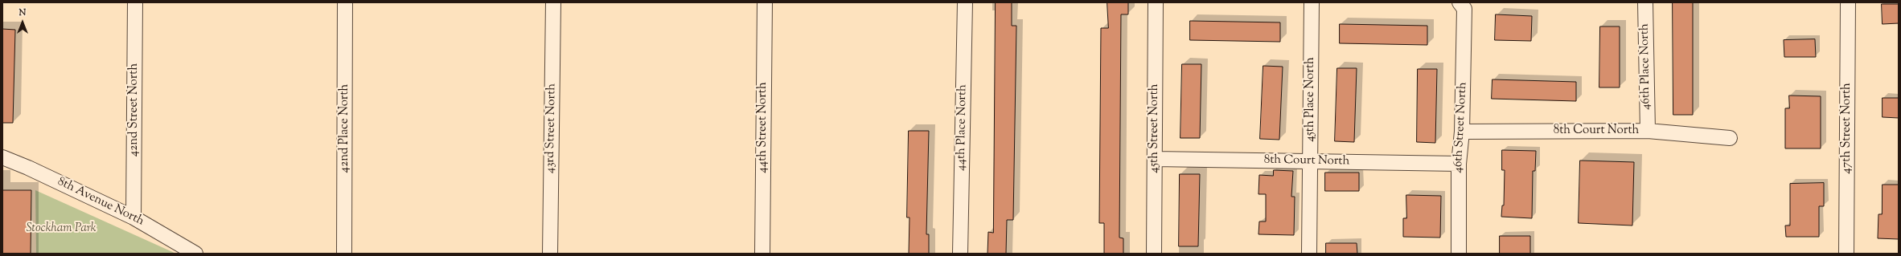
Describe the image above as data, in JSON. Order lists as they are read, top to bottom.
{
  "streets": {
    "street": [
      "46th Place North",
      "45th Place North",
      "42nd Street North",
      "44th Street North",
      "44th Place North",
      "46th Street North",
      "42nd Place North",
      "43rd Street North",
      "45th Street North",
      "47th Street North",
      "8th Court North",
      "8th Avenue North"
    ]
  },
  "crossings": [
    ["46th Place North", "8th Court North"],
    ["45th Place North", "8th Court North"],
    ["42nd Street North", "8th Avenue North"],
    ["46th Street North", "8th Court North"],
    ["45th Street North", "8th Court North"]
  ],
  "parks": ["Stockham Park"],
  "north": "top"
}
